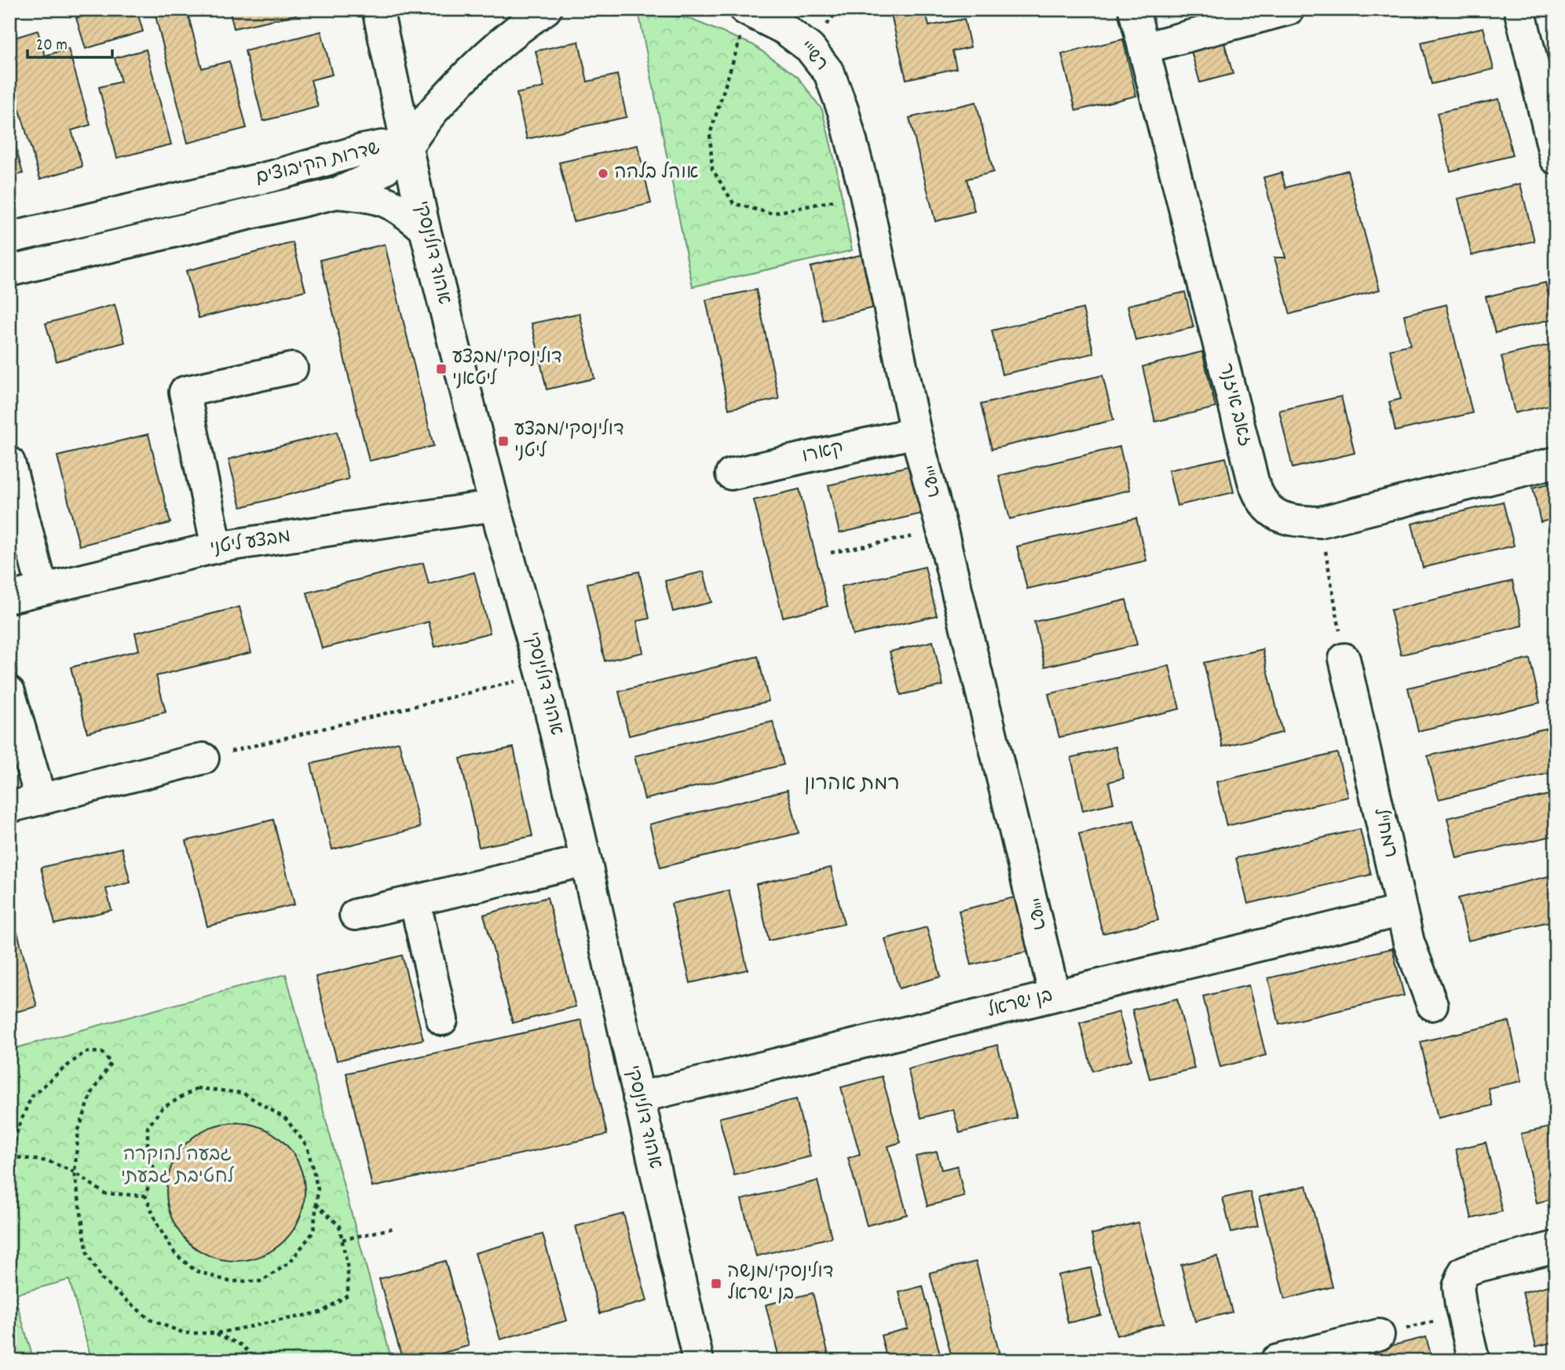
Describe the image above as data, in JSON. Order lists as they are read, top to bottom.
{
  "streets": {
    "street": [
      "רש\"י",
      "שדרות הקיבוצים",
      "אהוד דולינסקי",
      "זאב איזנר",
      "קארו",
      "מבצע ליטני",
      "רמח\"ל",
      "בן ישראל"
    ]
  },
  "crossings": [
    ["רש\"י", "קארו"],
    ["רש\"י", "בן ישראל"],
    ["שדרות הקיבוצים", "אהוד דולינסקי"],
    ["אהוד דולינסקי", "מבצע ליטני"],
    ["אהוד דולינסקי", "בן ישראל"],
    ["רמח\"ל", "בן ישראל"]
  ],
  "districts": ["רמת אהרון"],
  "parks": ["גבעה להוקרה לחטיבת גבעתי"],
  "places": {
    "other": ["אוהל בלהה"],
    "transit": ["דולינסקי/מבצע ליטאני", "דולינסקי/מבצע ליטני", "דולינסקי/מנשה בן ישראל"]
  },
  "scale_bar": "20 m"
}
